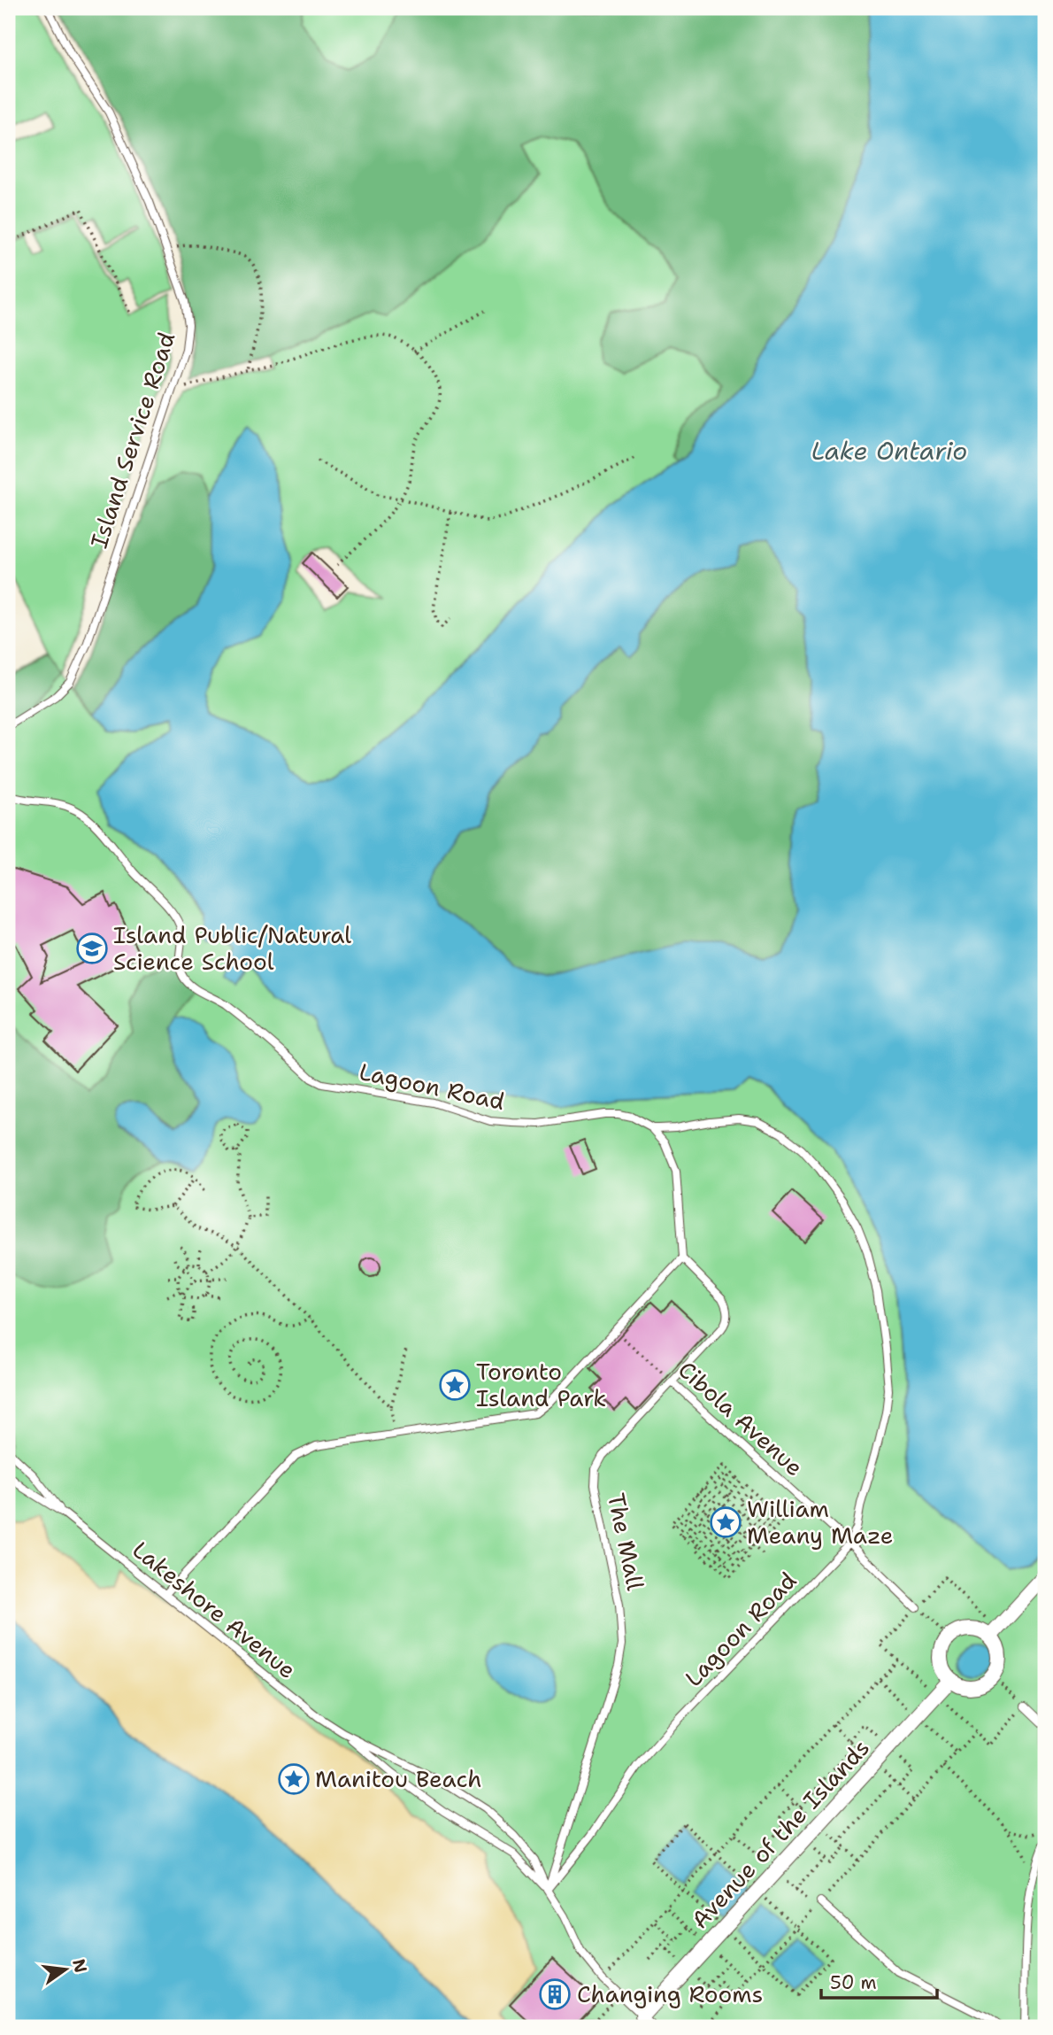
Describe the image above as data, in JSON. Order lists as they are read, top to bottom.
{
  "streets": {
    "street": ["Avenue of the Islands"],
    "lane": [
      "Island Service Road",
      "Lagoon Road",
      "Cibola Avenue",
      "The Mall",
      "Lakeshore Avenue"
    ]
  },
  "crossings": [
    ["Lagoon Road", "Cibola Avenue"],
    ["Lagoon Road", "The Mall"],
    ["Lagoon Road", "Lakeshore Avenue"],
    ["Cibola Avenue", "The Mall"],
    ["The Mall", "Lakeshore Avenue"],
    ["Lakeshore Avenue", "Avenue of the Islands"]
  ],
  "water": ["Lake Ontario"],
  "places": {
    "school or university": ["Island Public/Natural Science School"],
    "place": ["Toronto Island Park", "William Meany Maze", "Manitou Beach"],
    "building": ["Changing Rooms"]
  },
  "scale_bar": "50 m",
  "north": "right"
}
